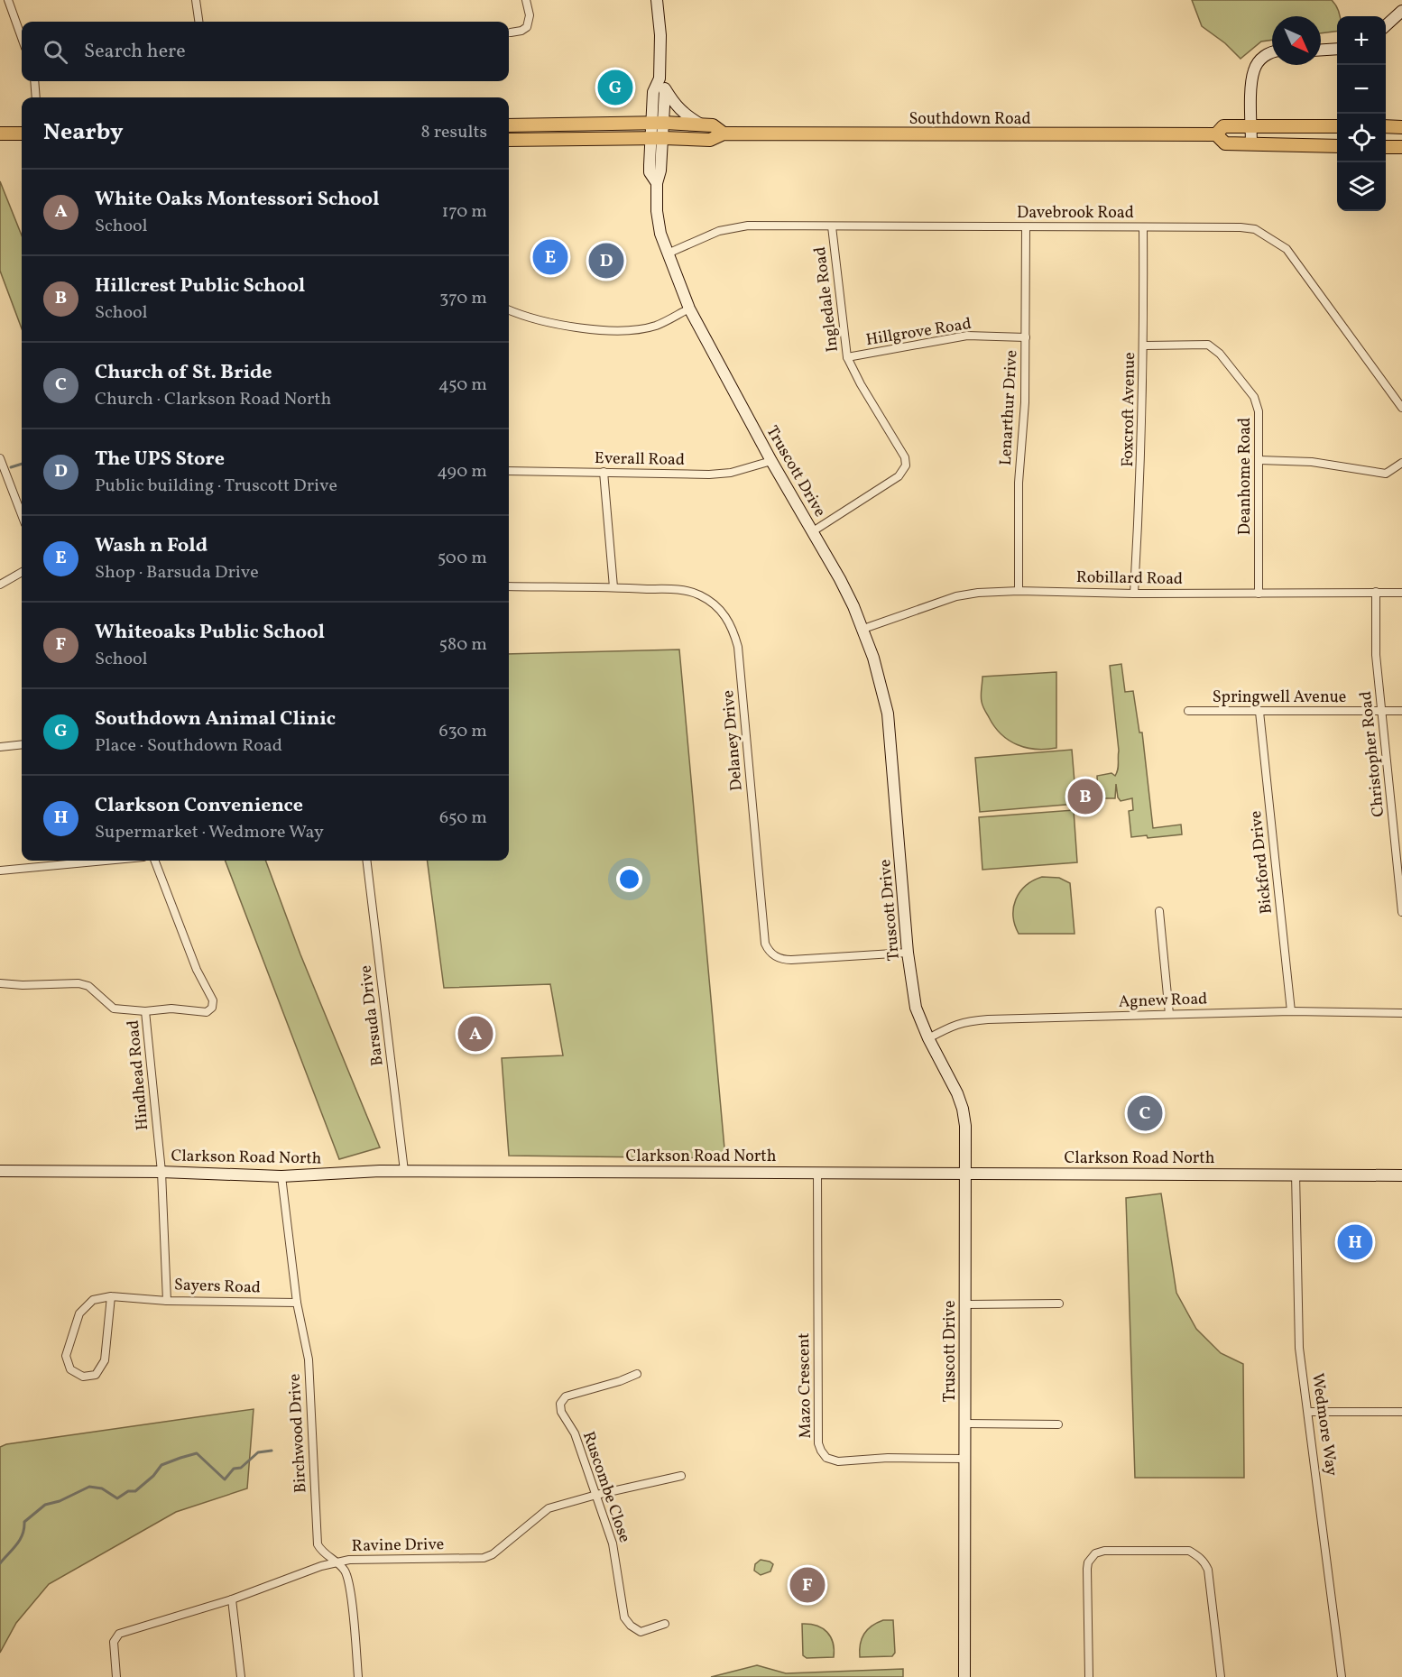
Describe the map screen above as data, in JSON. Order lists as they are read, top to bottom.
{
  "streets": {
    "main road": ["Southdown Road"],
    "street": [
      "Davebrook Road",
      "Ingledale Road",
      "Hillgrove Road",
      "Lenarthur Drive",
      "Foxcroft Avenue",
      "Everall Road",
      "Truscott Drive",
      "Deanhome Road",
      "Robillard Road",
      "Springwell Avenue",
      "Delaney Drive",
      "Christopher Road",
      "Bickford Drive",
      "Agnew Road",
      "Barsuda Drive",
      "Hindhead Road",
      "Clarkson Road North",
      "Sayers Road",
      "Mazo Crescent",
      "Wedmore Way",
      "Birchwood Drive",
      "Ruscombe Close",
      "Ravine Drive"
    ]
  },
  "crossings": [
    ["Southdown Road", "Truscott Drive"],
    ["Davebrook Road", "Ingledale Road"],
    ["Davebrook Road", "Lenarthur Drive"],
    ["Davebrook Road", "Foxcroft Avenue"],
    ["Davebrook Road", "Truscott Drive"],
    ["Ingledale Road", "Hillgrove Road"],
    ["Ingledale Road", "Truscott Drive"],
    ["Hillgrove Road", "Lenarthur Drive"],
    ["Lenarthur Drive", "Robillard Road"],
    ["Foxcroft Avenue", "Deanhome Road"],
    ["Foxcroft Avenue", "Robillard Road"],
    ["Everall Road", "Truscott Drive"],
    ["Truscott Drive", "Robillard Road"],
    ["Truscott Drive", "Delaney Drive"],
    ["Truscott Drive", "Agnew Road"],
    ["Truscott Drive", "Clarkson Road North"],
    ["Truscott Drive", "Mazo Crescent"],
    ["Deanhome Road", "Robillard Road"],
    ["Robillard Road", "Christopher Road"],
    ["Springwell Avenue", "Christopher Road"],
    ["Springwell Avenue", "Bickford Drive"],
    ["Bickford Drive", "Agnew Road"],
    ["Barsuda Drive", "Clarkson Road North"],
    ["Hindhead Road", "Clarkson Road North"],
    ["Hindhead Road", "Sayers Road"],
    ["Clarkson Road North", "Sayers Road"],
    ["Clarkson Road North", "Mazo Crescent"],
    ["Clarkson Road North", "Wedmore Way"],
    ["Clarkson Road North", "Birchwood Drive"],
    ["Sayers Road", "Birchwood Drive"],
    ["Birchwood Drive", "Ravine Drive"],
    ["Ruscombe Close", "Ravine Drive"]
  ],
  "north": "bottom right",
  "page": {
    "map_buttons": ["+", "−"],
    "search": "Search here",
    "pins": [
      "G",
      "E",
      "D",
      "B",
      "A",
      "C",
      "H",
      "F"
    ],
    "heading": ["Nearby", "8 results"],
    "list": [
      {
        "mark": "A",
        "name": "White Oaks Montessori School",
        "note": "School",
        "value": "170 m"
      },
      {
        "mark": "B",
        "name": "Hillcrest Public School",
        "note": "School",
        "value": "370 m"
      },
      {
        "mark": "C",
        "name": "Church of St. Bride",
        "note": "Church · Clarkson Road North",
        "value": "450 m"
      },
      {
        "mark": "D",
        "name": "The UPS Store",
        "note": "Public building · Truscott Drive",
        "value": "490 m"
      },
      {
        "mark": "E",
        "name": "Wash n Fold",
        "note": "Shop · Barsuda Drive",
        "value": "500 m"
      },
      {
        "mark": "F",
        "name": "Whiteoaks Public School",
        "note": "School",
        "value": "580 m"
      },
      {
        "mark": "G",
        "name": "Southdown Animal Clinic",
        "note": "Place · Southdown Road",
        "value": "630 m"
      },
      {
        "mark": "H",
        "name": "Clarkson Convenience",
        "note": "Supermarket · Wedmore Way",
        "value": "650 m"
      }
    ]
  }
}
